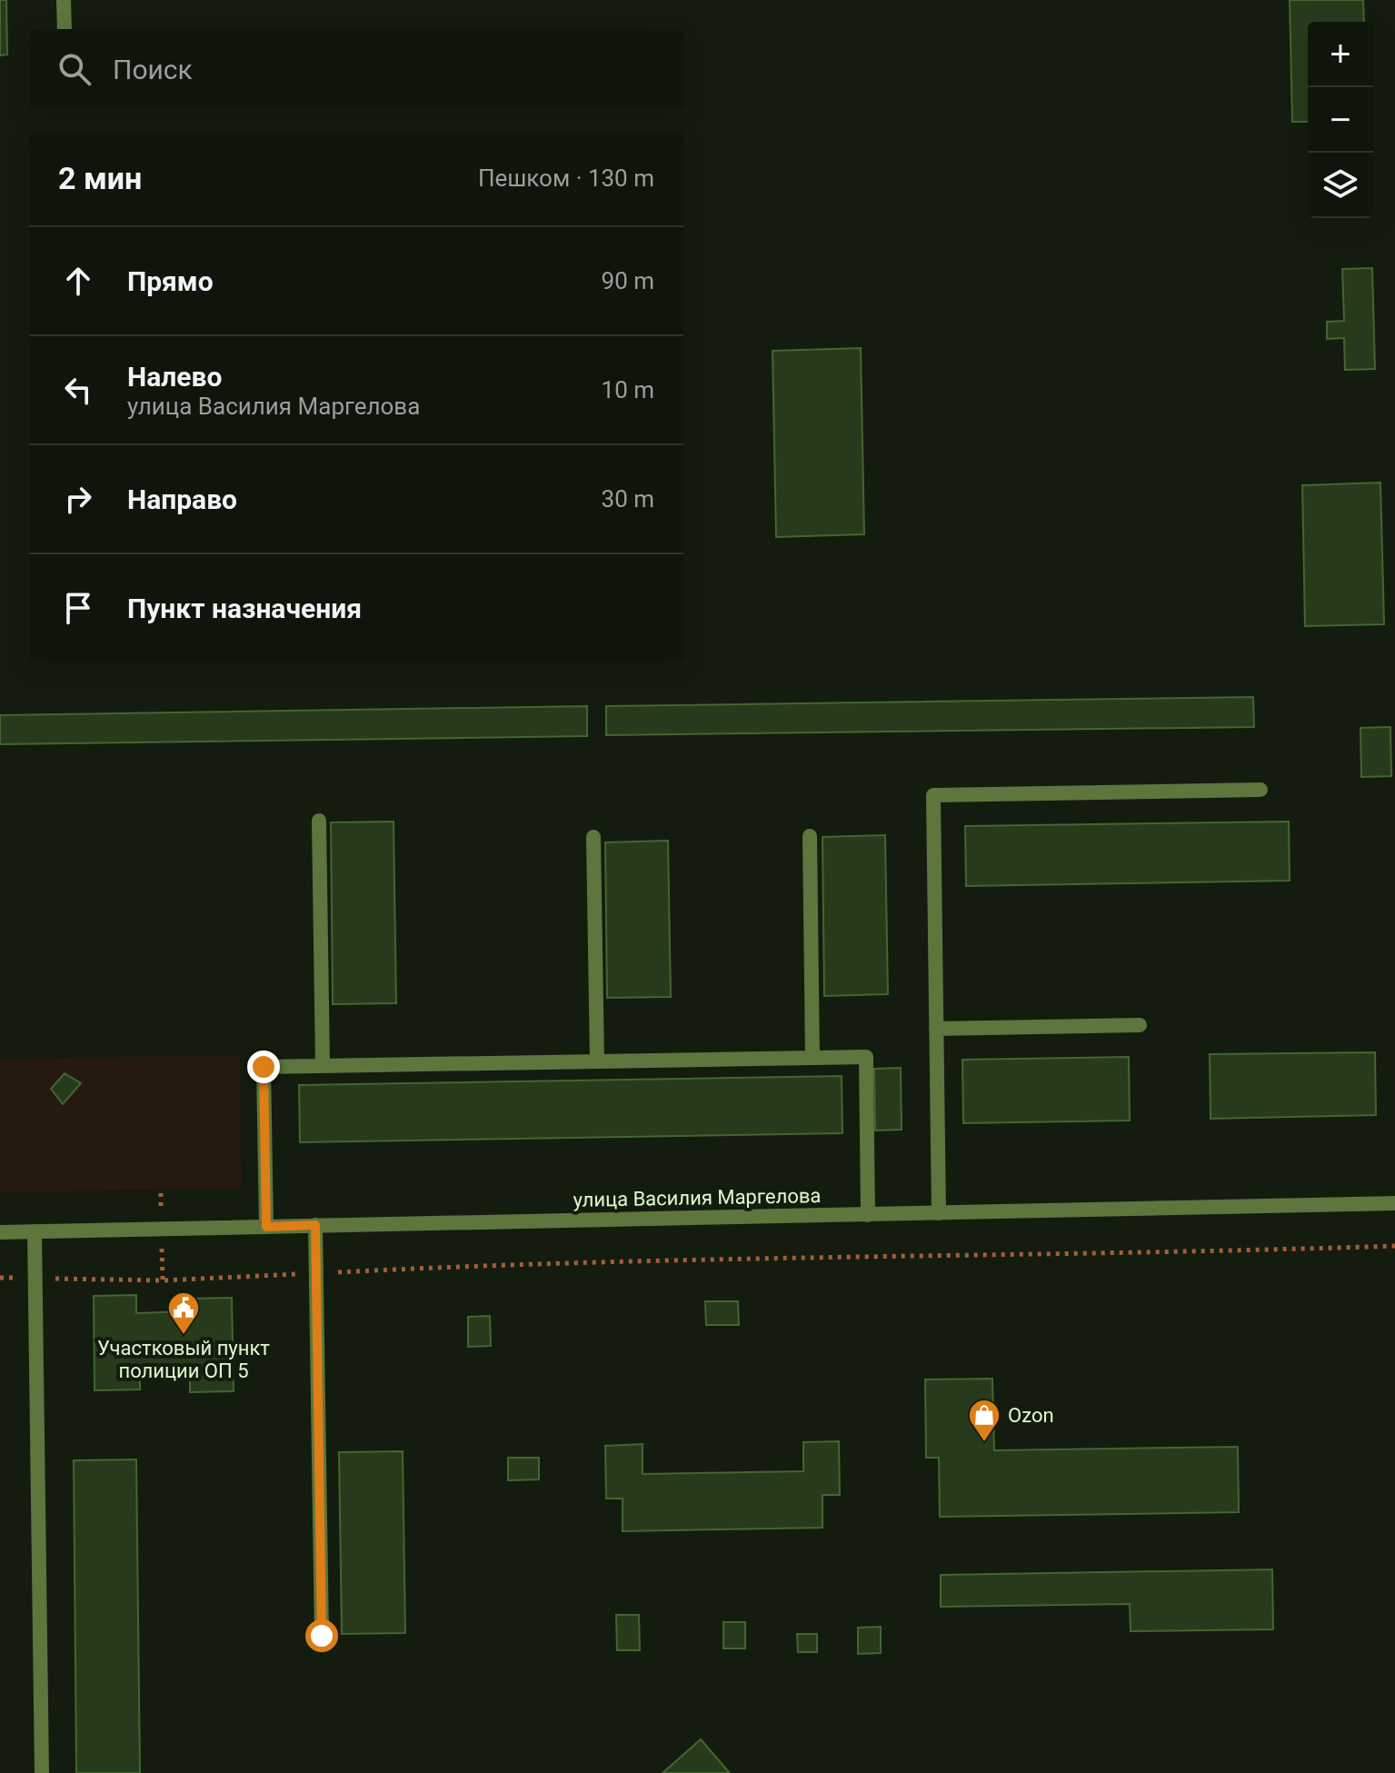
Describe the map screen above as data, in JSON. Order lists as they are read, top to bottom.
{
  "streets": {
    "street": ["улица Василия Маргелова"]
  },
  "places": {
    "public building": ["Участковый пункт полиции ОП 5"],
    "shop": ["Ozon"]
  },
  "page": {
    "map_buttons": ["+", "−"],
    "search": "Поиск",
    "heading": ["2 мин", "Пешком · 130 m"],
    "list": [
      ["Прямо", "90 m"],
      ["Налево", "улица Василия Маргелова", "10 m"],
      ["Направо", "30 m"],
      "Пункт назначения"
    ]
  }
}
